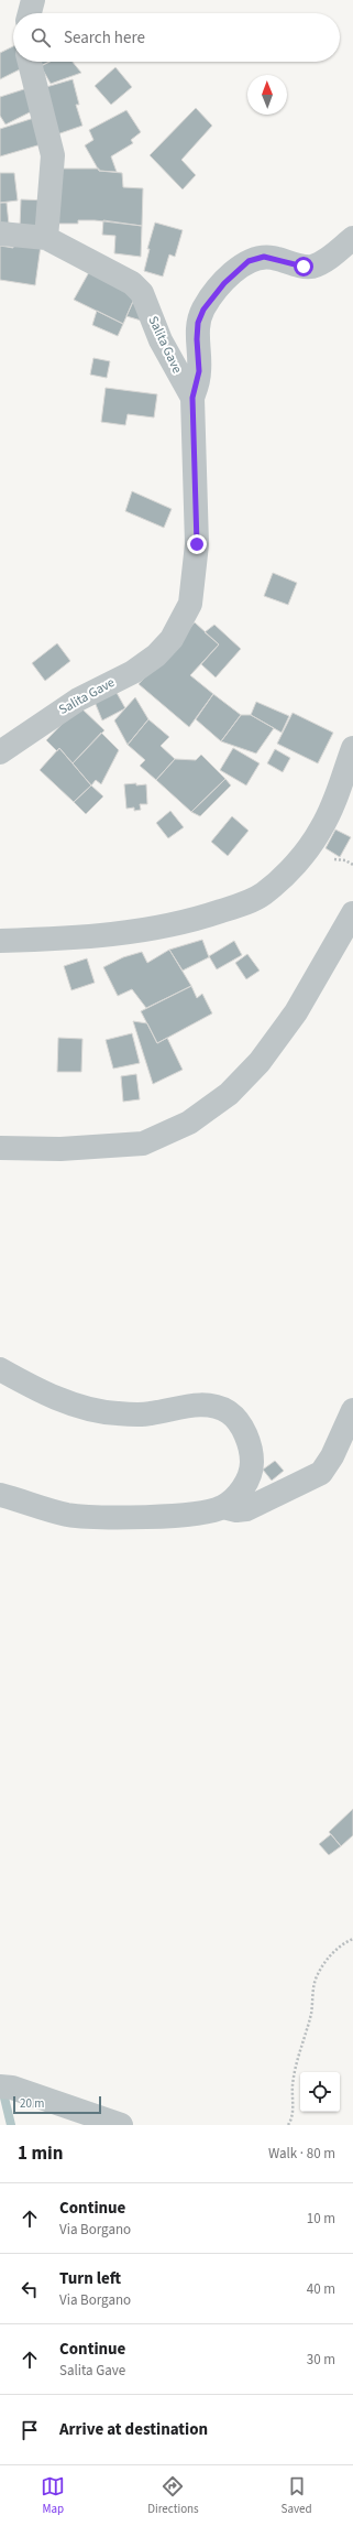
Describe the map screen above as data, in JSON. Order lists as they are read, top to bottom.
{
  "streets": {
    "street": ["Salita Gave"]
  },
  "scale_bar": "20 m",
  "north": "top",
  "page": {
    "search": "Search here",
    "scale": "20 m",
    "heading": ["1 min", "Walk · 80 m"],
    "list": [
      ["Continue", "Via Borgano", "10 m"],
      ["Turn left", "Via Borgano", "40 m"],
      ["Continue", "Salita Gave", "30 m"],
      "Arrive at destination"
    ],
    "nav": ["Map", "Directions", "Saved"]
  }
}
